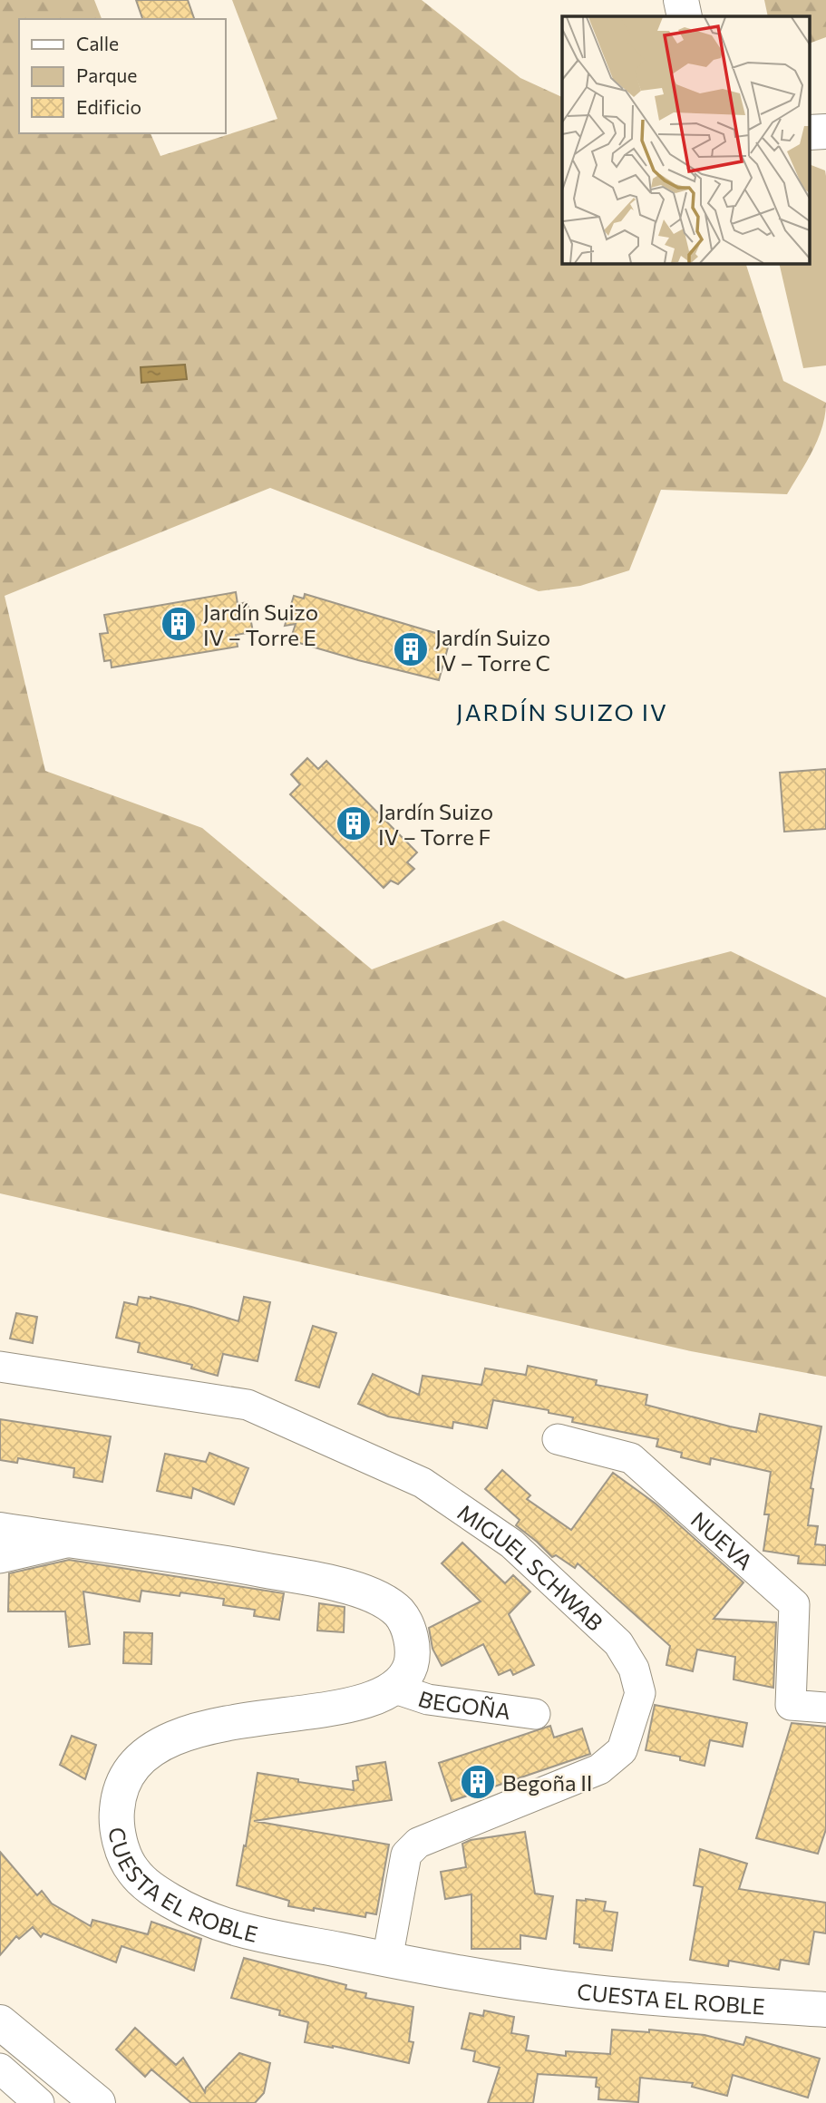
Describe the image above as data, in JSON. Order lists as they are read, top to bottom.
{
  "streets": {
    "main road": ["CUESTA EL ROBLE"],
    "street": ["NUEVA", "MIGUEL SCHWAB", "BEGOÑA"]
  },
  "crossings": [
    ["MIGUEL SCHWAB", "CUESTA EL ROBLE"],
    ["BEGOÑA", "CUESTA EL ROBLE"]
  ],
  "districts": ["JARDÍN SUIZO IV"],
  "places": {
    "building": [
      "Jardín Suizo IV – Torre E",
      "Jardín Suizo IV – Torre C",
      "Jardín Suizo IV – Torre F",
      "Begoña II"
    ]
  },
  "legend": ["Calle", "Parque", "Edificio"]
}
